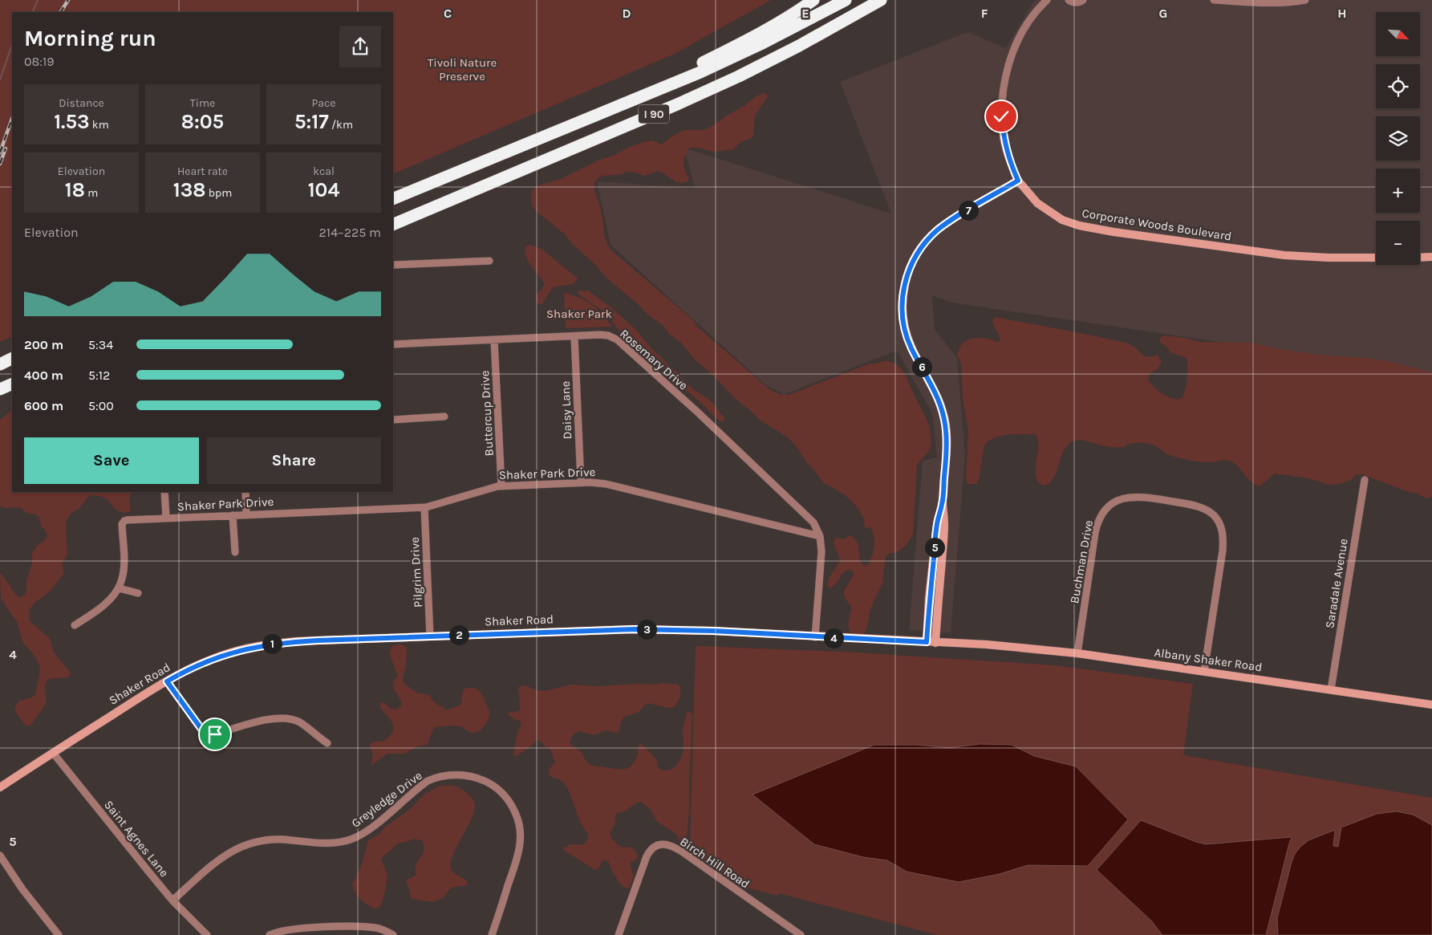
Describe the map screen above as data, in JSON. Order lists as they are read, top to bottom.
{
  "streets": {
    "highway": ["I 90"],
    "main road": ["Corporate Woods Boulevard", "Shaker Road", "Albany Shaker Road"],
    "street": [
      "Rosemary Drive",
      "Daisy Lane",
      "Buttercup Drive",
      "Shaker Park Drive",
      "Buchman Drive",
      "Pilgrim Drive",
      "Saradale Avenue",
      "Greyledge Drive",
      "Saint Agnes Lane",
      "Birch Hill Road"
    ]
  },
  "crossings": [
    ["Rosemary Drive", "Daisy Lane"],
    ["Rosemary Drive", "Buttercup Drive"],
    ["Rosemary Drive", "Shaker Park Drive"],
    ["Daisy Lane", "Shaker Park Drive"],
    ["Buttercup Drive", "Shaker Park Drive"],
    ["Shaker Park Drive", "Pilgrim Drive"],
    ["Buchman Drive", "Albany Shaker Road"],
    ["Pilgrim Drive", "Shaker Road"],
    ["Saradale Avenue", "Albany Shaker Road"],
    ["Shaker Road", "Albany Shaker Road"],
    ["Shaker Road", "Saint Agnes Lane"],
    ["Greyledge Drive", "Saint Agnes Lane"]
  ],
  "parks": ["Tivoli Nature Preserve", "Shaker Park"],
  "north": "bottom right",
  "page": {
    "map_buttons": ["+", "−"],
    "heading": ["Morning run", "08:19"],
    "stats": [
      ["Distance", "1.53 km"],
      ["Time", "8:05"],
      ["Pace", "5:17 /km"],
      ["Elevation", "18 m"],
      ["Heart rate", "138 bpm"],
      ["kcal", "104"]
    ],
    "pins": [
      "7",
      "6",
      "5",
      "3",
      "2",
      "4",
      "1"
    ],
    "chart": ["Elevation", "214–225 m"],
    "list": [
      {
        "name": "200 m",
        "note": "5:34"
      },
      {
        "name": "400 m",
        "note": "5:12"
      },
      {
        "name": "600 m",
        "note": "5:00"
      }
    ],
    "buttons": ["Save", "Share"]
  },
  "grid": {
    "columns": [
      "C",
      "D",
      "E",
      "F",
      "G",
      "H"
    ],
    "rows": ["4", "5"]
  }
}
